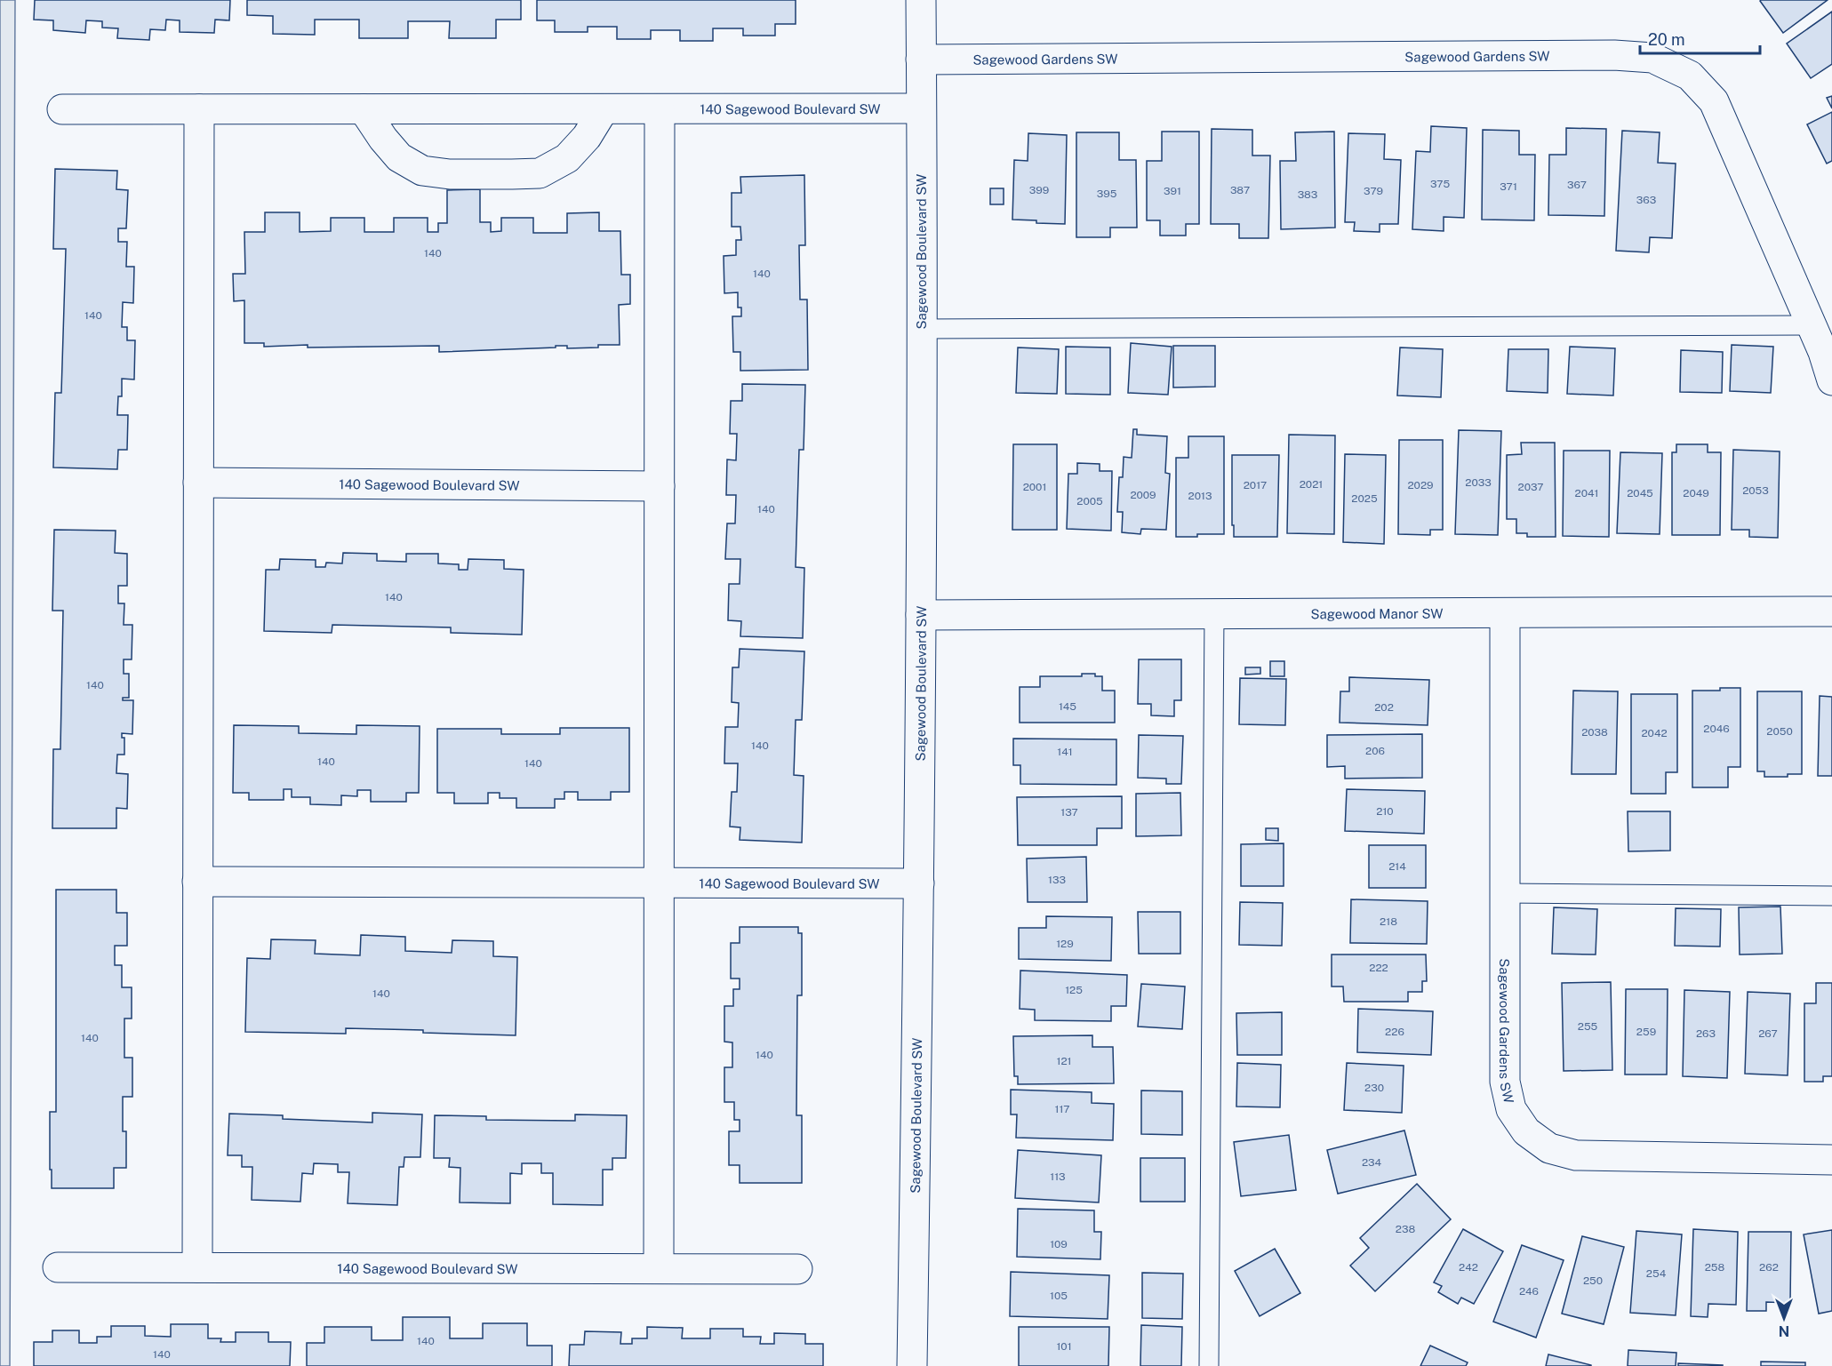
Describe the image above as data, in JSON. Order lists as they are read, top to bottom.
{
  "streets": {
    "street": [
      "Sagewood Gardens SW",
      "140 Sagewood Boulevard SW",
      "Sagewood Boulevard SW",
      "Sagewood Manor SW"
    ]
  },
  "crossings": [
    ["Sagewood Gardens SW", "Sagewood Boulevard SW"],
    ["Sagewood Gardens SW", "Sagewood Manor SW"],
    ["140 Sagewood Boulevard SW", "Sagewood Boulevard SW"],
    ["Sagewood Boulevard SW", "Sagewood Manor SW"]
  ],
  "house_numbers": [
    "375",
    "367",
    "371",
    "399",
    "387",
    "391",
    "379",
    "395",
    "383",
    "363",
    "140",
    "140",
    "140",
    "2033",
    "2021",
    "2017",
    "2029",
    "2001",
    "2037",
    "2053",
    "2041",
    "2045",
    "2049",
    "2009",
    "2013",
    "2025",
    "2005",
    "140",
    "140",
    "140",
    "145",
    "202",
    "2046",
    "2050",
    "2038",
    "2042",
    "140",
    "206",
    "141",
    "140",
    "140",
    "210",
    "137",
    "214",
    "133",
    "218",
    "129",
    "222",
    "125",
    "140",
    "255",
    "226",
    "259",
    "263",
    "267",
    "140",
    "140",
    "121",
    "230",
    "117",
    "234",
    "113",
    "238",
    "109",
    "242",
    "258",
    "262",
    "254",
    "250",
    "246",
    "105",
    "140",
    "101",
    "140"
  ],
  "scale_bar": "20 m",
  "north": "bottom"
}
